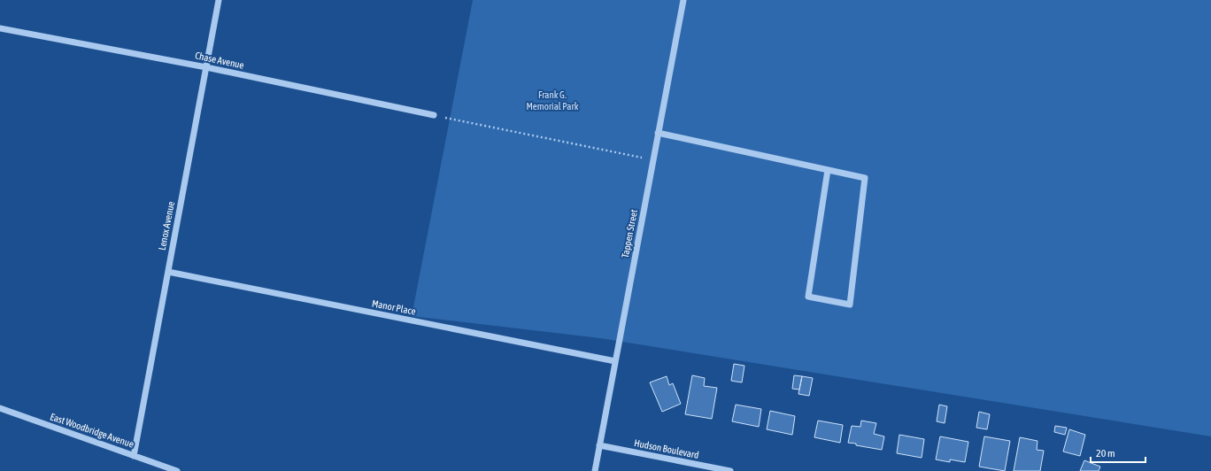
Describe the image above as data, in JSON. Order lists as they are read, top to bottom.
{
  "streets": {
    "street": [
      "Chase Avenue",
      "Lenox Avenue",
      "Tappen Street",
      "Manor Place",
      "East Woodbridge Avenue",
      "Hudson Boulevard"
    ]
  },
  "crossings": [
    ["Chase Avenue", "Lenox Avenue"],
    ["Lenox Avenue", "Manor Place"],
    ["Lenox Avenue", "East Woodbridge Avenue"],
    ["Tappen Street", "Manor Place"],
    ["Tappen Street", "Hudson Boulevard"]
  ],
  "parks": ["Frank G. Memorial Park"],
  "scale_bar": "20 m"
}
